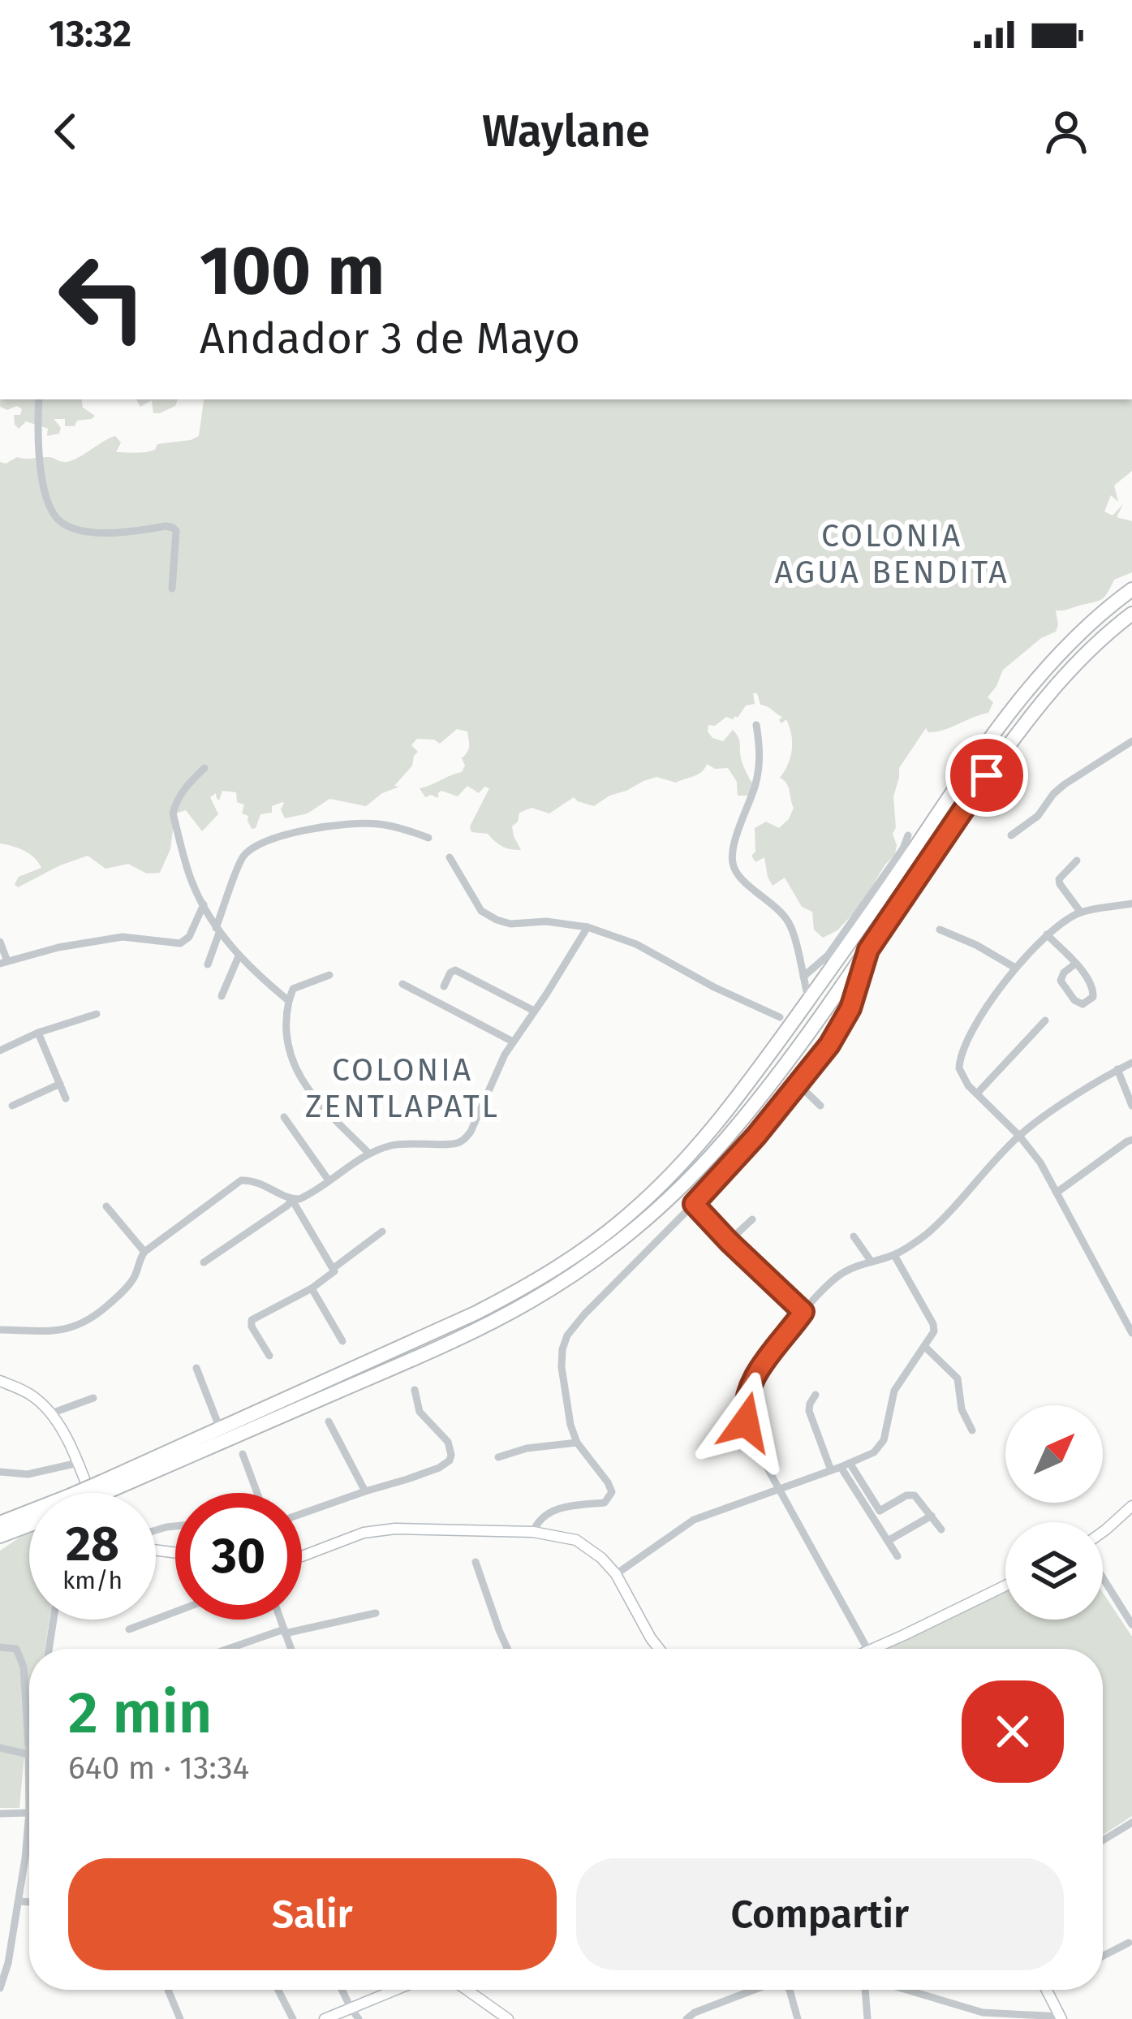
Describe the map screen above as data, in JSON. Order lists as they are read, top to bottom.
{
  "districts": ["COLONIA AGUA BENDITA", "COLONIA ZENTLAPATL"],
  "north": "top right",
  "page": {
    "status": "13:32",
    "header": "Waylane",
    "turn": ["100 m", "Andador 3 de Mayo"],
    "speed": "28 km/h",
    "limit": "30",
    "heading": ["2 min", "640 m · 13:34"],
    "buttons": ["Salir", "Compartir"]
  }
}
